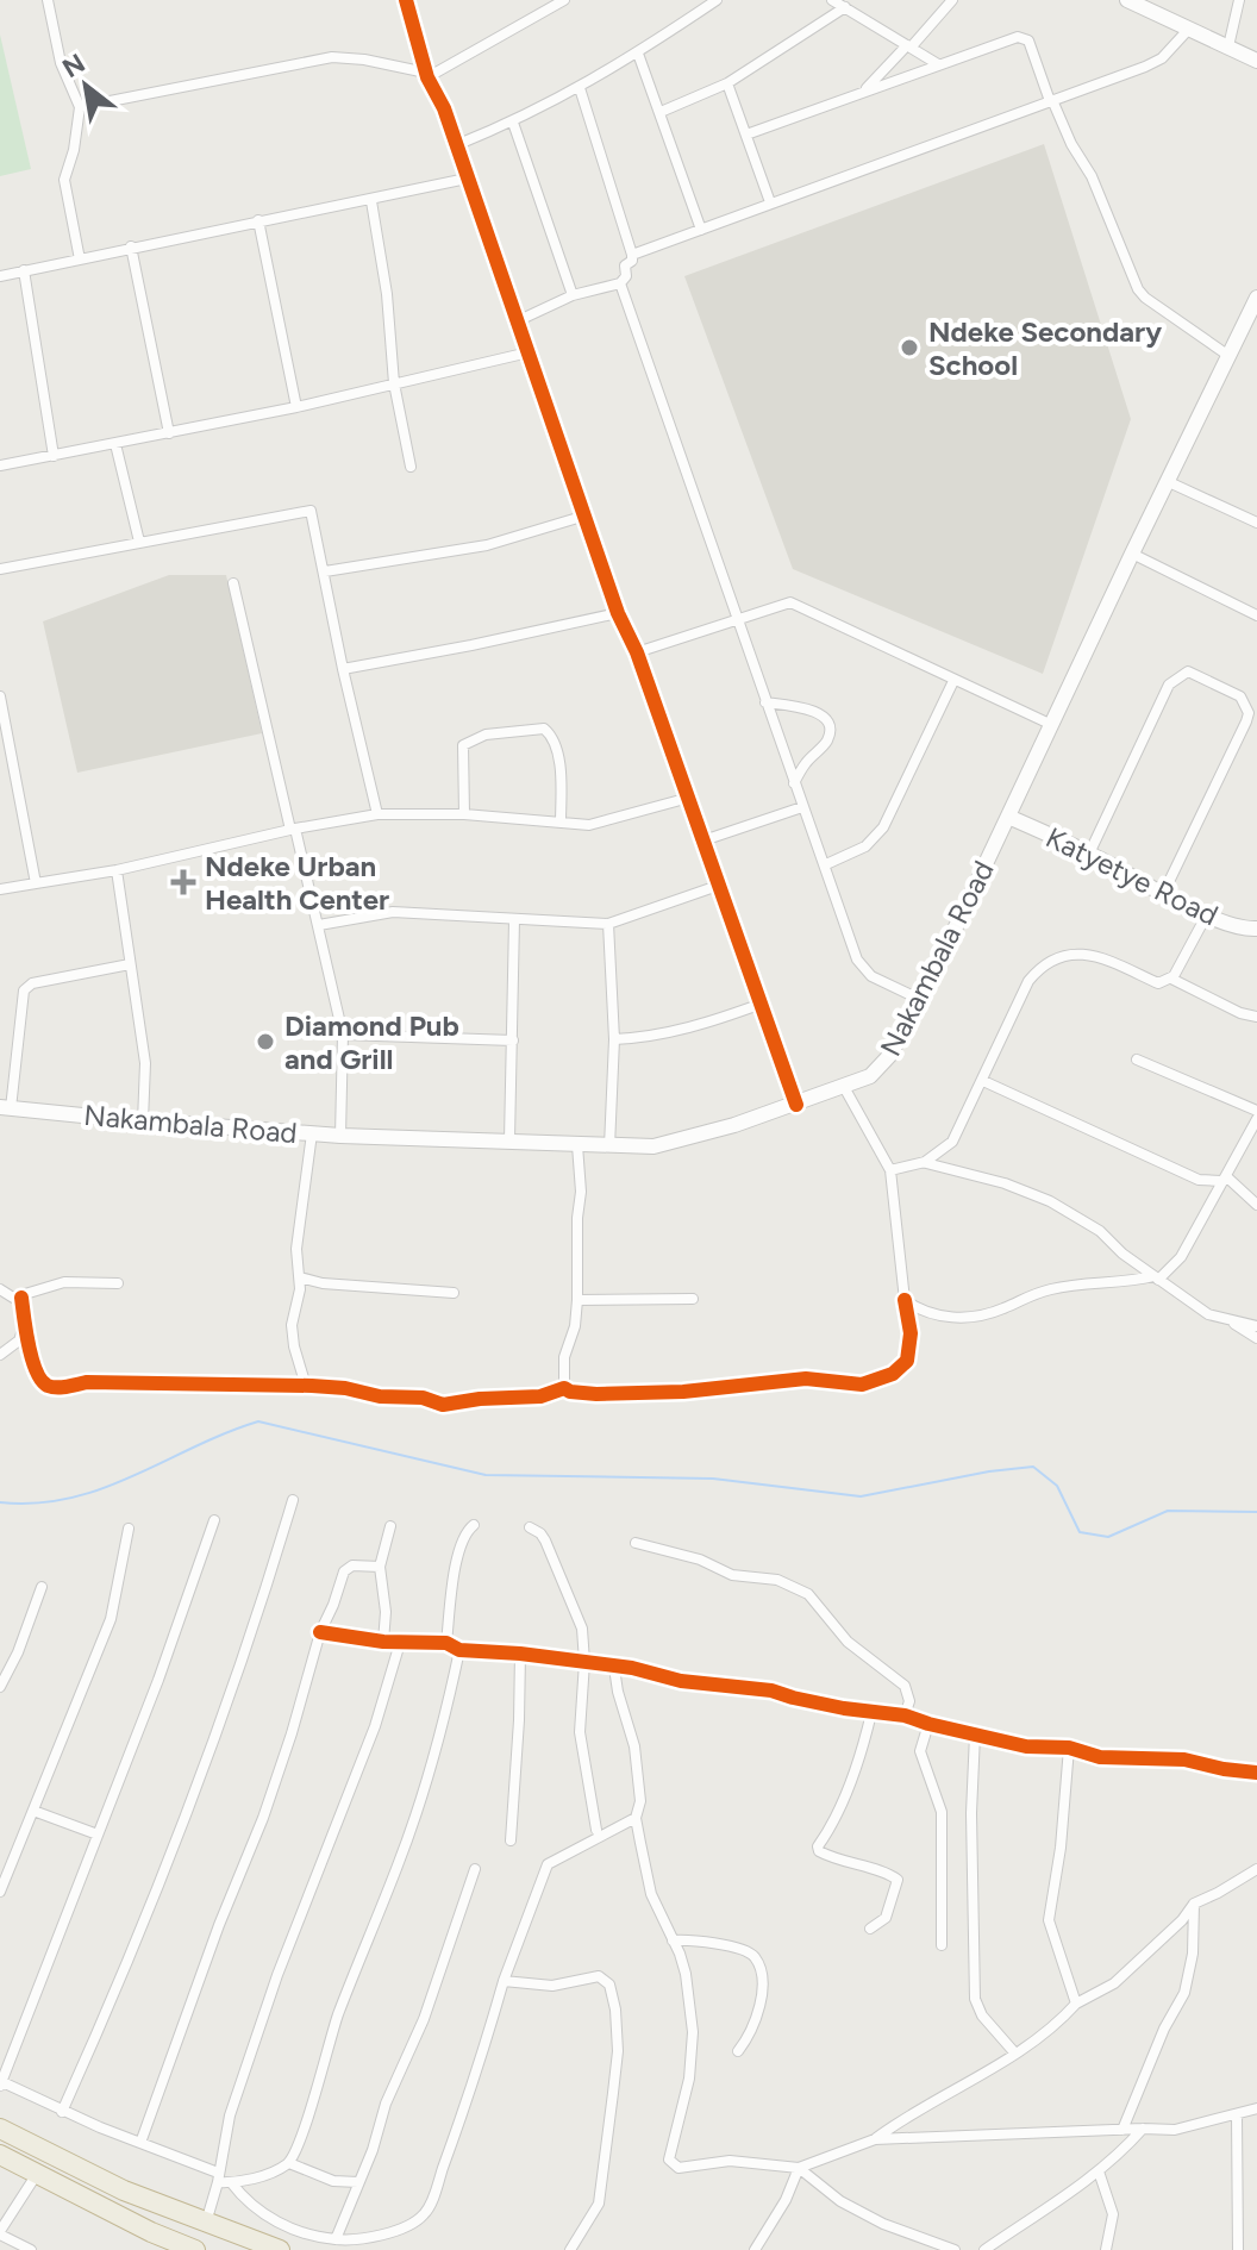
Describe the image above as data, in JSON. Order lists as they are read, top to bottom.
{
  "streets": {
    "main road": ["Katyetye Road", "Nakambala Road"]
  },
  "crossings": [
    ["Katyetye Road", "Nakambala Road"]
  ],
  "places": {
    "other": ["Ndeke Secondary School", "Diamond Pub and Grill"],
    "health": ["Ndeke Urban Health Center"]
  },
  "north": "top left"
}
